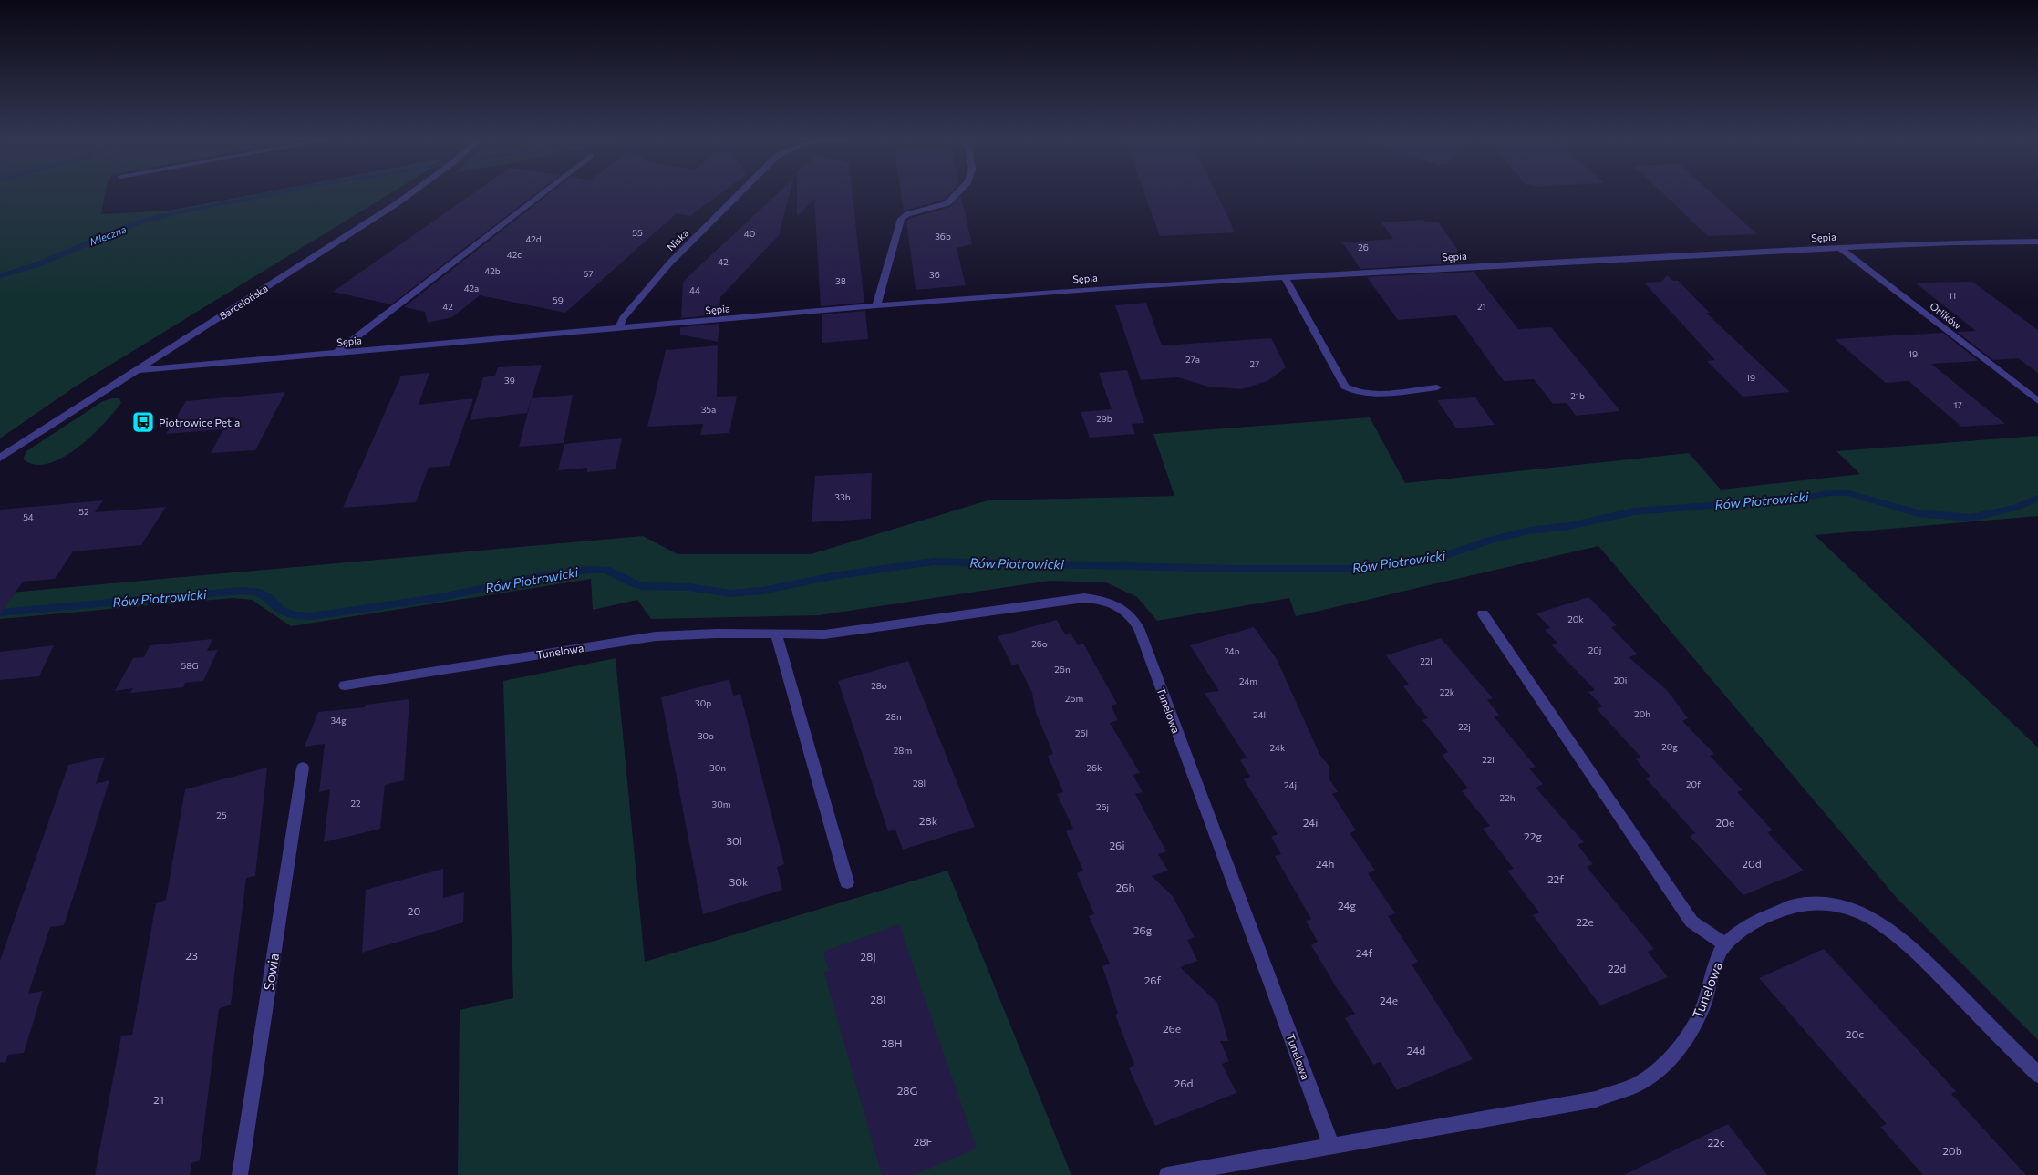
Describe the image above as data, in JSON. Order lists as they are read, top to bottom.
{
  "streets": {
    "street": [
      "Sępia",
      "Niska",
      "Barcelońska",
      "Orlików",
      "Tunelowa",
      "Sowia"
    ]
  },
  "crossings": [
    ["Sępia", "Niska"],
    ["Sępia", "Barcelońska"],
    ["Sępia", "Orlików"]
  ],
  "water": ["Mleczna", "Rów Piotrowicki"],
  "places": {
    "bus stop": ["Piotrowice Pętla"]
  },
  "house_numbers": [
    "55",
    "40",
    "36b",
    "42d",
    "26",
    "42c",
    "42",
    "42b",
    "57",
    "36",
    "38",
    "42a",
    "44",
    "11",
    "59",
    "42",
    "21",
    "19",
    "27a",
    "27",
    "19",
    "39",
    "21b",
    "17",
    "35a",
    "29b",
    "33b",
    "52",
    "54",
    "20k",
    "26o",
    "20j",
    "24n",
    "22l",
    "58G",
    "26n",
    "20i",
    "24m",
    "28o",
    "22k",
    "26m",
    "30p",
    "20h",
    "24l",
    "28n",
    "34g",
    "22j",
    "26l",
    "30o",
    "20g",
    "24k",
    "28m",
    "22i",
    "30n",
    "26k",
    "28l",
    "20f",
    "24j",
    "22h",
    "22",
    "30m",
    "26j",
    "25",
    "28k",
    "24i",
    "20e",
    "22g",
    "30l",
    "26i",
    "24h",
    "20d",
    "22f",
    "30k",
    "26h",
    "24g",
    "20",
    "22e",
    "26g",
    "24f",
    "23",
    "28J",
    "22d",
    "26f",
    "28I",
    "24e",
    "26e",
    "20c",
    "28H",
    "24d",
    "26d",
    "28G",
    "21",
    "28F",
    "22c",
    "20b"
  ]
}
